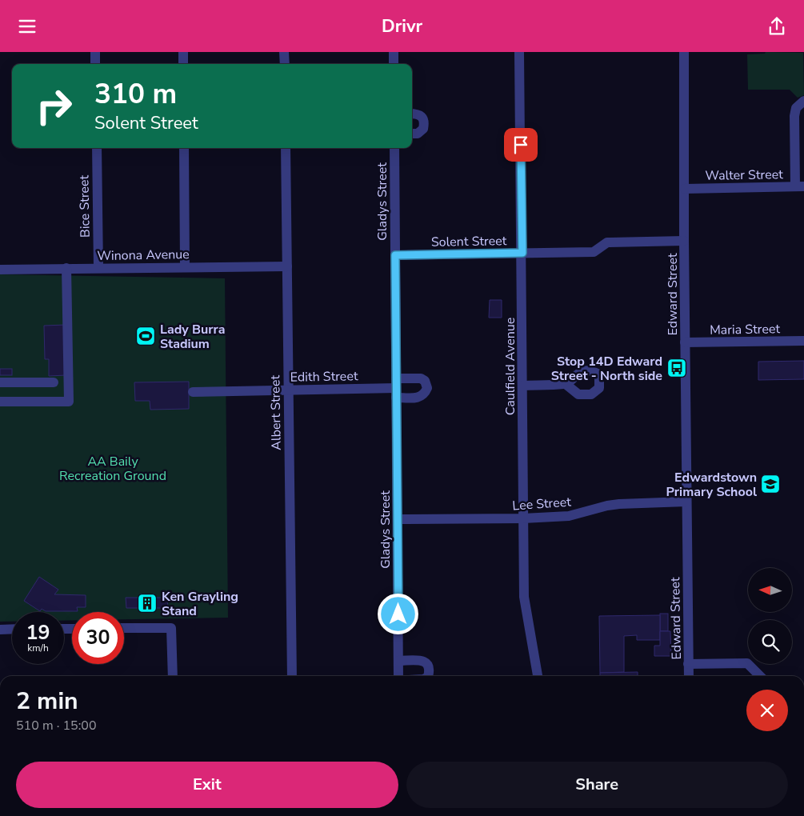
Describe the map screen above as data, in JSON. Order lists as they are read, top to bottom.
{
  "streets": {
    "street": [
      "Walter Street",
      "Gladys Street",
      "Bice Street",
      "Solent Street",
      "Winona Avenue",
      "Edward Street",
      "Maria Street",
      "Caulfield Avenue",
      "Edith Street",
      "Albert Street",
      "Lee Street"
    ]
  },
  "crossings": [
    ["Walter Street", "Edward Street"],
    ["Gladys Street", "Solent Street"],
    ["Gladys Street", "Edith Street"],
    ["Gladys Street", "Lee Street"],
    ["Bice Street", "Winona Avenue"],
    ["Solent Street", "Edward Street"],
    ["Solent Street", "Caulfield Avenue"],
    ["Winona Avenue", "Albert Street"],
    ["Edward Street", "Maria Street"],
    ["Edward Street", "Lee Street"],
    ["Caulfield Avenue", "Lee Street"],
    ["Edith Street", "Albert Street"]
  ],
  "parks": ["AA Baily Recreation Ground"],
  "places": {
    "sports": ["Lady Burra Stadium"],
    "bus stop": ["Stop 14D Edward Street - North side"],
    "school or university": ["Edwardstown Primary School"],
    "building": ["Ken Grayling Stand"]
  },
  "north": "left",
  "page": {
    "header": "Drivr",
    "turn": ["310 m", "Solent Street"],
    "speed": "19 km/h",
    "limit": "30",
    "heading": ["2 min", "510 m · 15:00"],
    "buttons": ["Exit", "Share"]
  }
}
